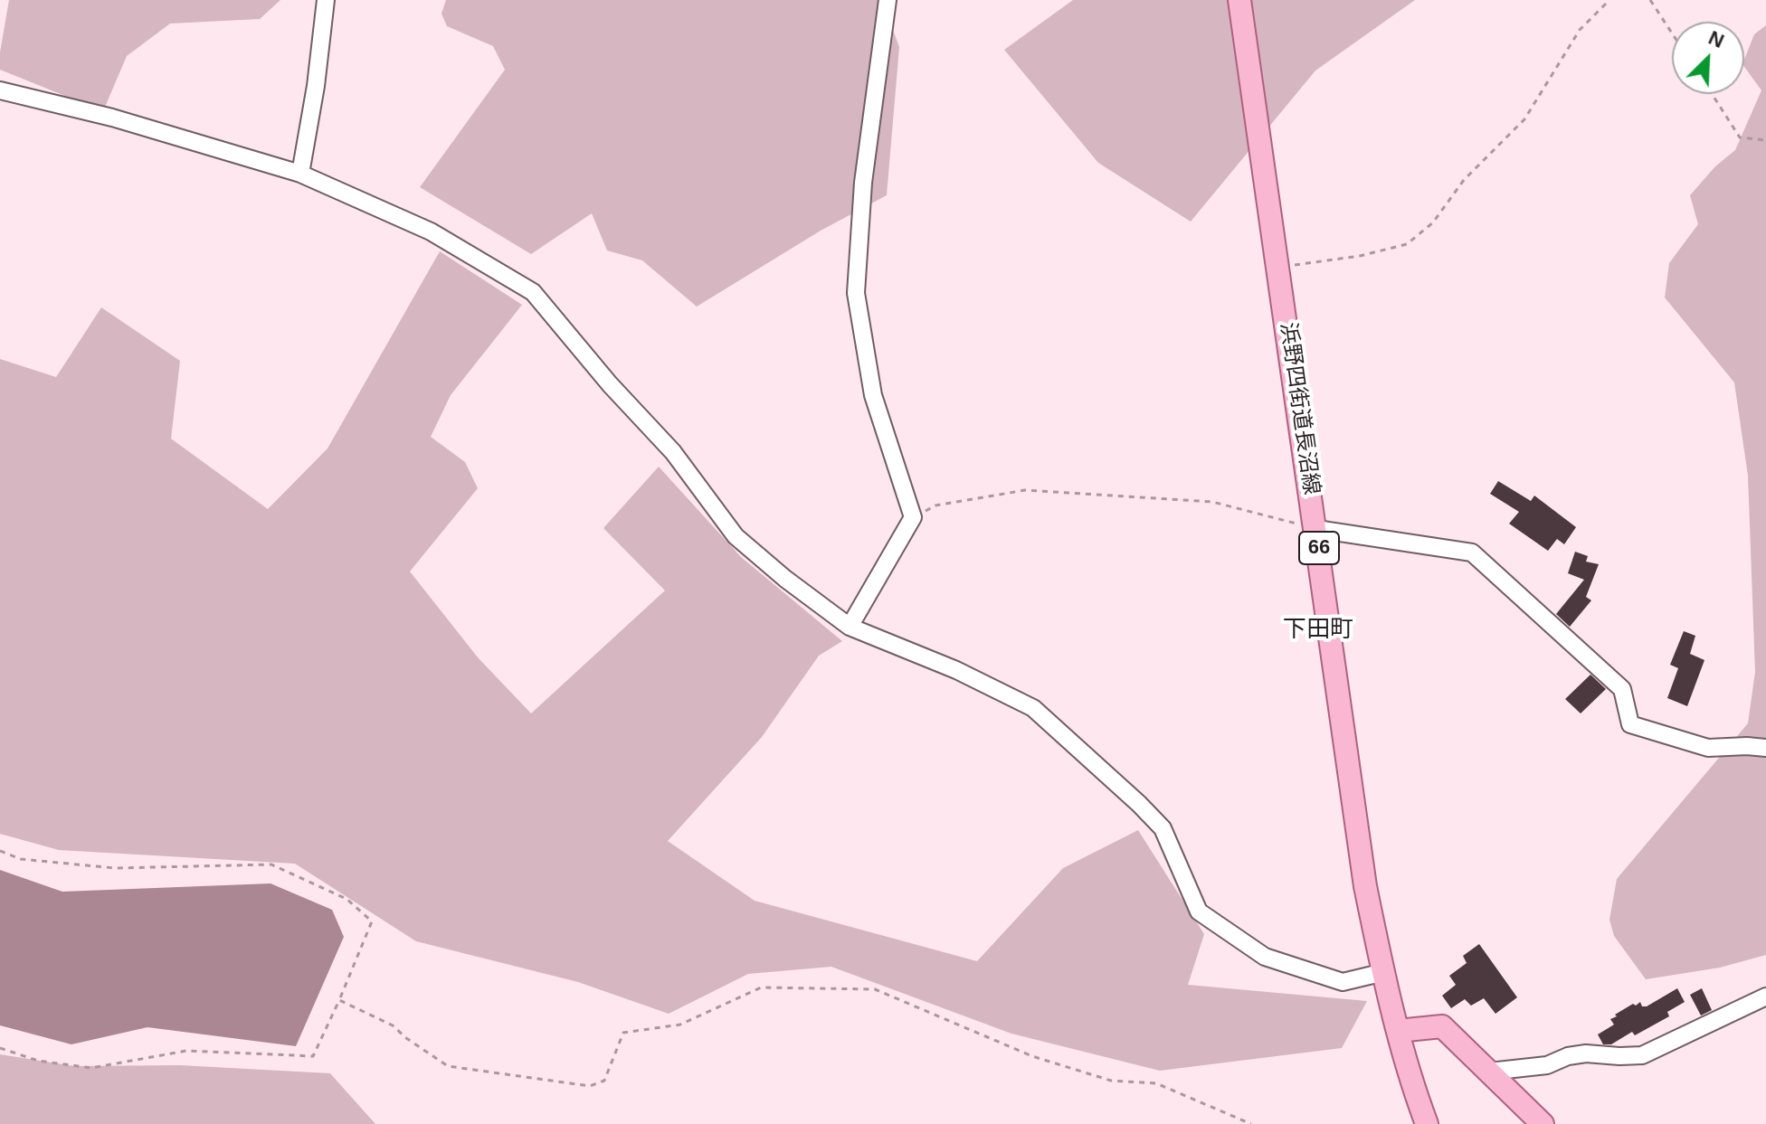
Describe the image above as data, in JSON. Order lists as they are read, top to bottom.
{
  "streets": {
    "main road": ["浜野四街道長沼線", "66"]
  },
  "districts": ["下田町"],
  "north": "top right"
}
